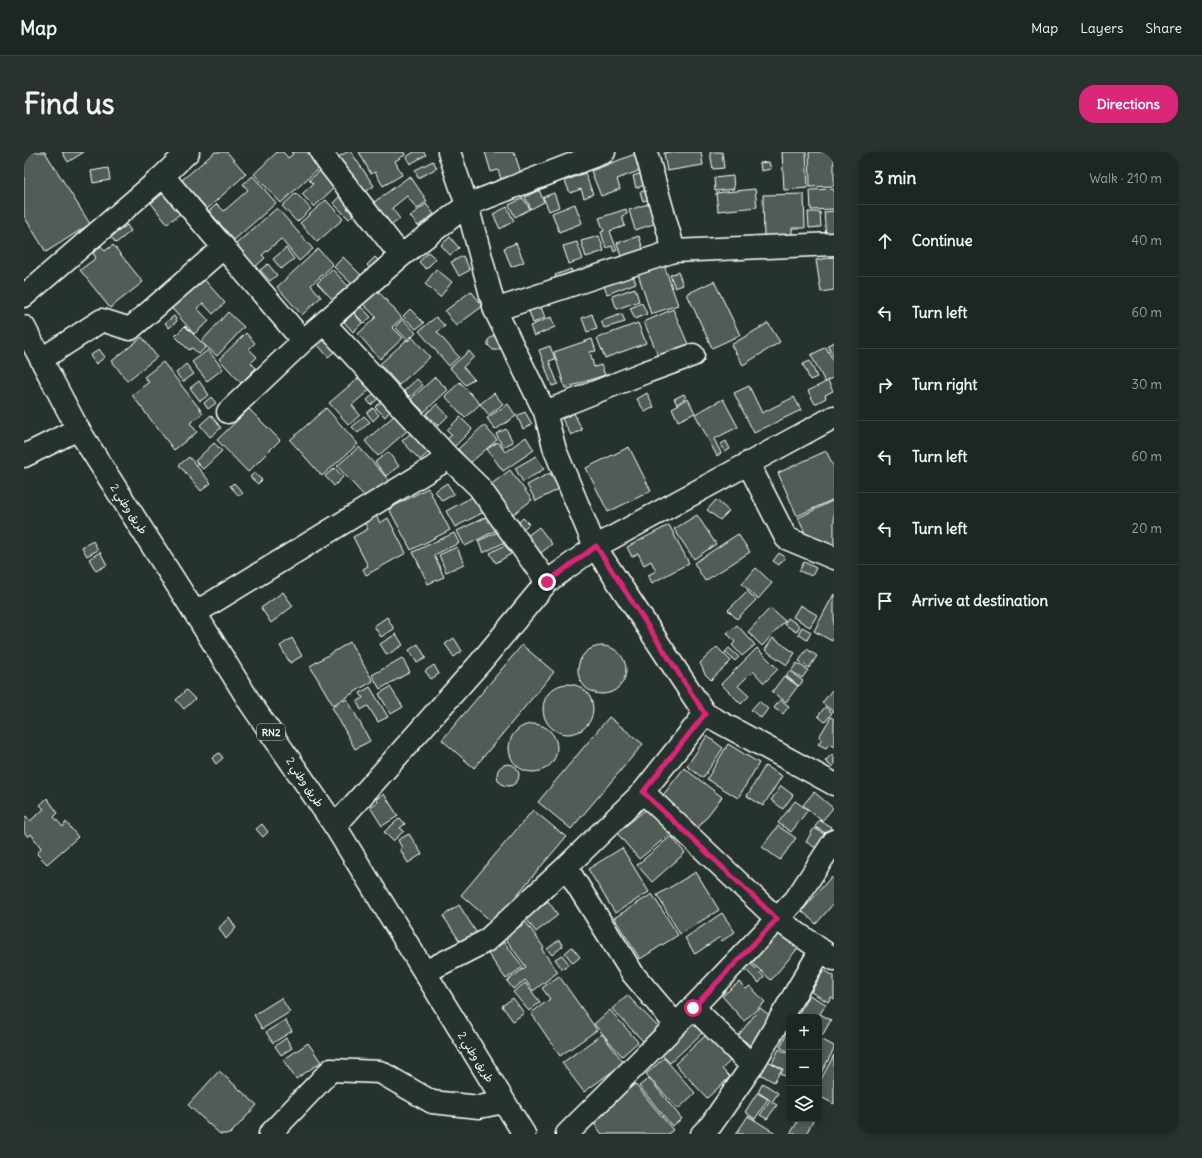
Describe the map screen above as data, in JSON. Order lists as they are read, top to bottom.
{
  "streets": {
    "main road": ["طريق وطني 2", "RN2"]
  },
  "page": {
    "header": "Map",
    "nav": ["Map", "Layers", "Share"],
    "buttons": "Directions",
    "title": "Find us",
    "heading": ["3 min", "Walk · 210 m"],
    "list": [
      ["Continue", "40 m"],
      ["Turn left", "60 m"],
      ["Turn right", "30 m"],
      ["Turn left", "60 m"],
      ["Turn left", "20 m"],
      "Arrive at destination"
    ],
    "map_buttons": ["+", "−"]
  }
}
